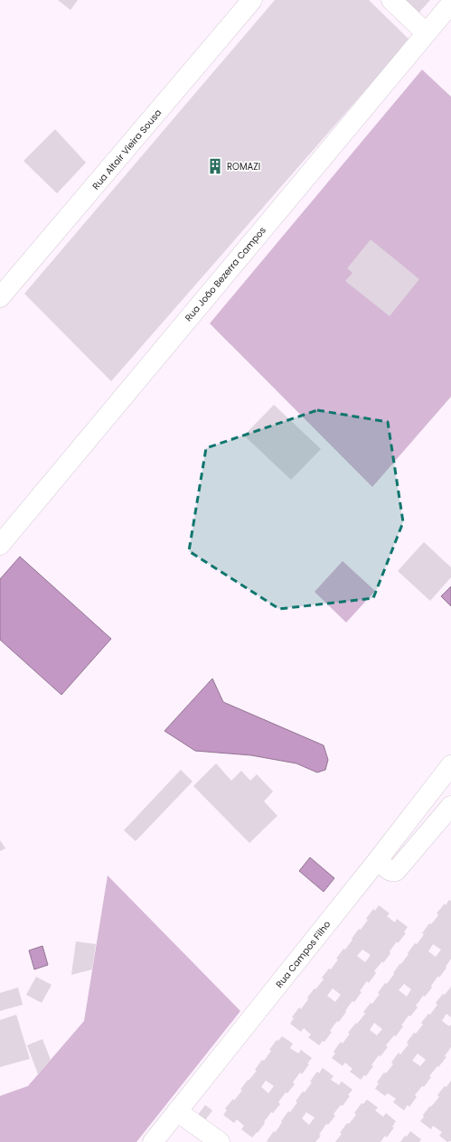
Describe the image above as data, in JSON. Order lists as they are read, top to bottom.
{
  "streets": {
    "street": ["Rua Altair Vieira Sousa", "Rua João Bezerra Campos", "Rua Campos Filho"]
  },
  "places": {
    "building": ["ROMAZI"]
  }
}
